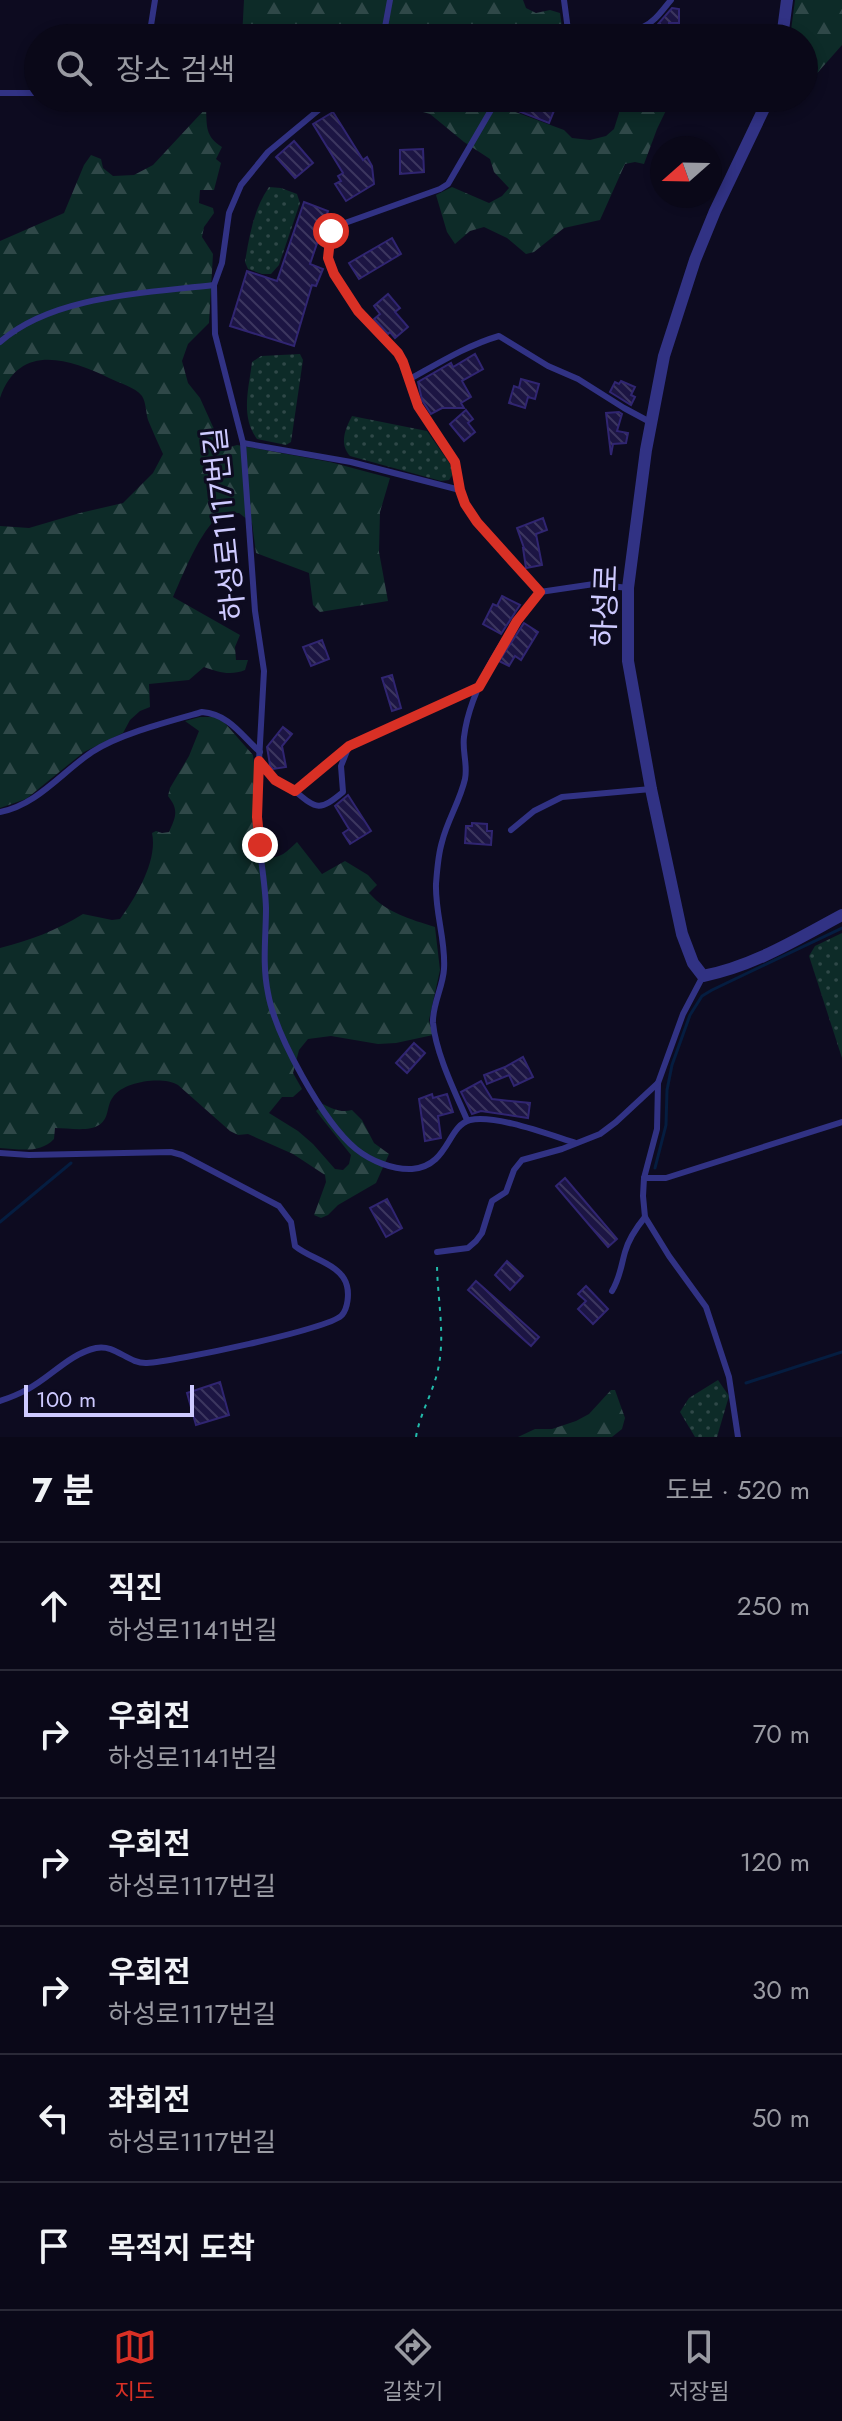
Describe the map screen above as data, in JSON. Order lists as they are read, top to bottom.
{
  "streets": {
    "street": ["하성로"],
    "lane": ["하성로1117번길"]
  },
  "scale_bar": "100 m",
  "north": "left",
  "page": {
    "search": "장소 검색",
    "scale": "100 m",
    "heading": ["7 분", "도보 · 520 m"],
    "list": [
      ["직진", "하성로1141번길", "250 m"],
      ["우회전", "하성로1141번길", "70 m"],
      ["우회전", "하성로1117번길", "120 m"],
      ["우회전", "하성로1117번길", "30 m"],
      ["좌회전", "하성로1117번길", "50 m"],
      "목적지 도착"
    ],
    "nav": ["지도", "길찾기", "저장됨"]
  }
}
